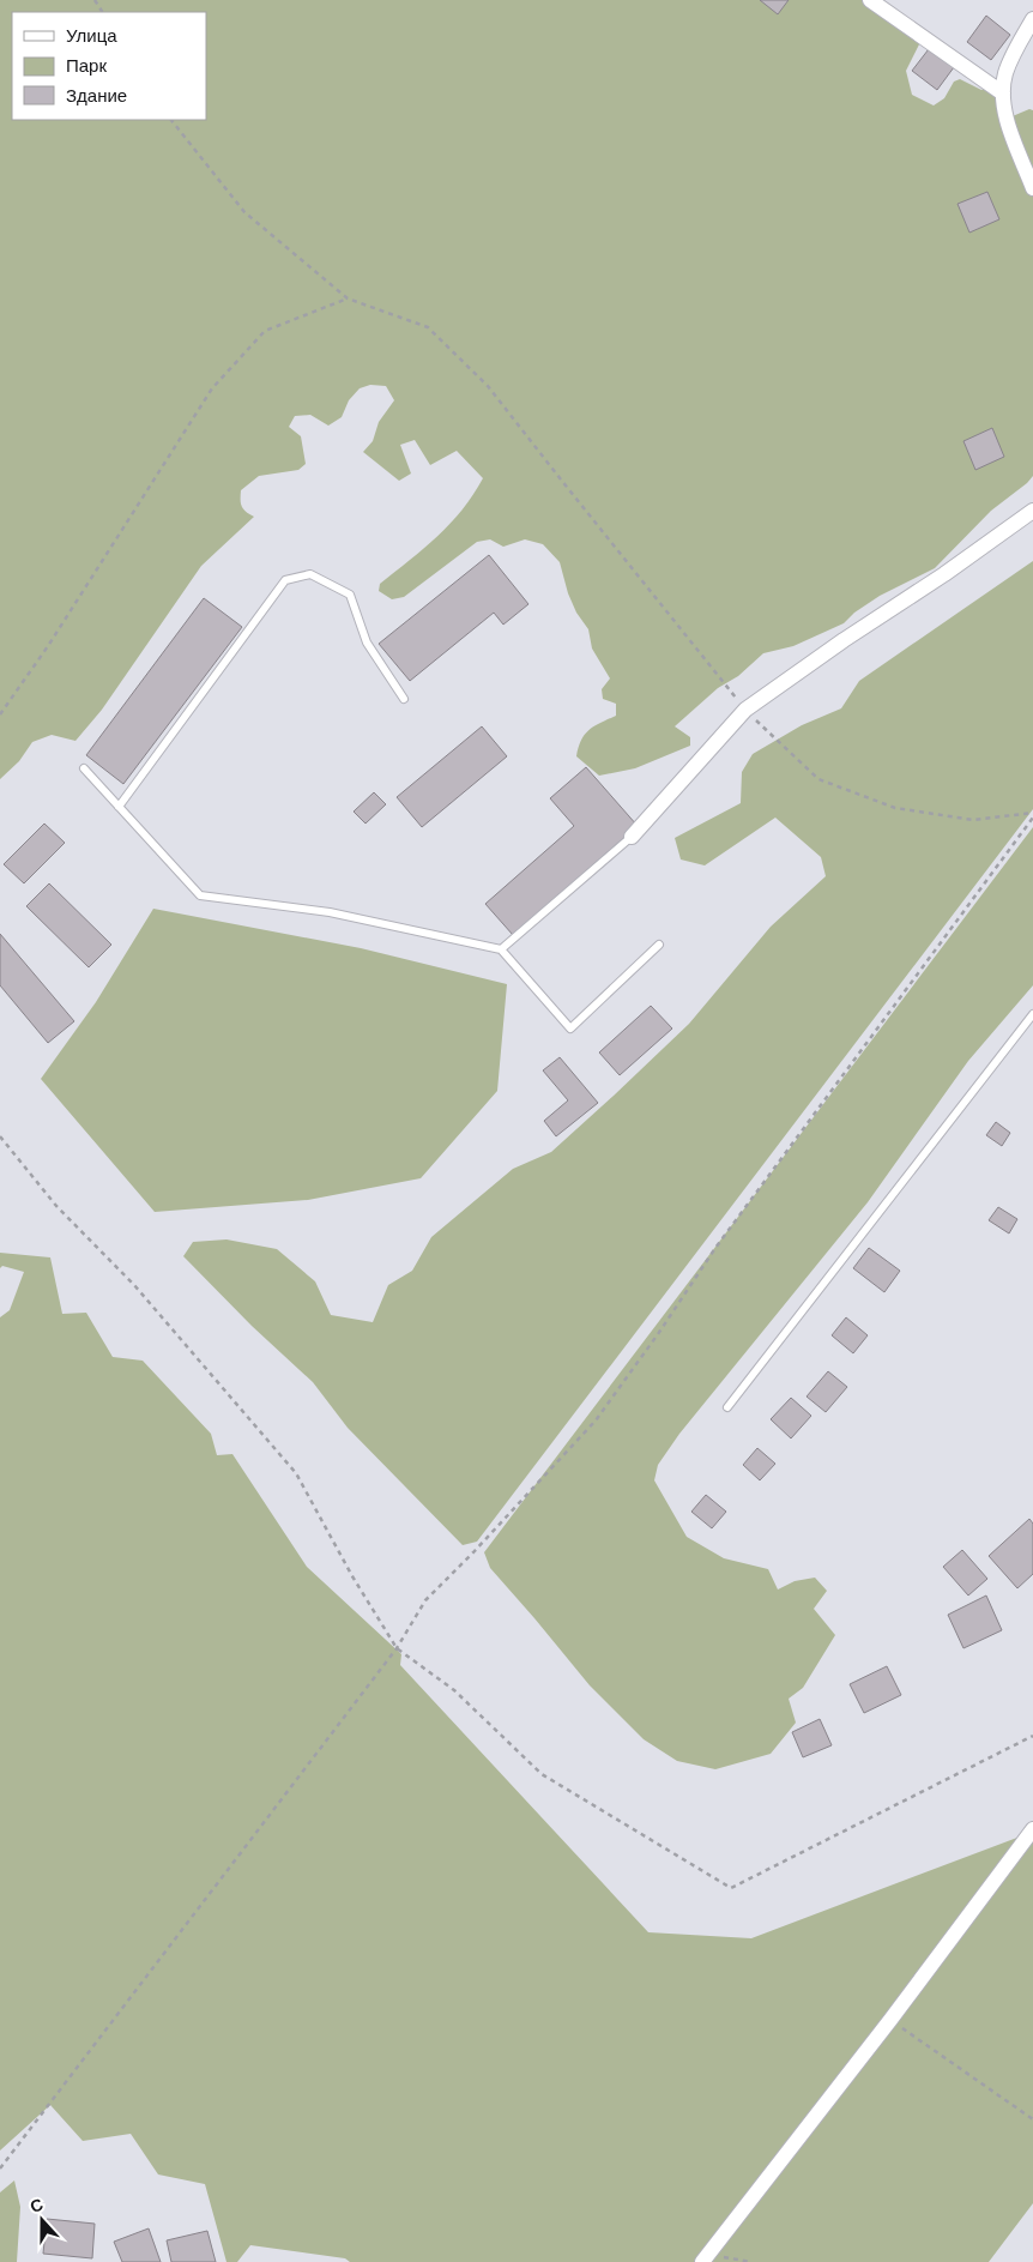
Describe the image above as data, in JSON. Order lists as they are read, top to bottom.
{
  "legend": ["Улица", "Парк", "Здание"],
  "north": "top"
}
